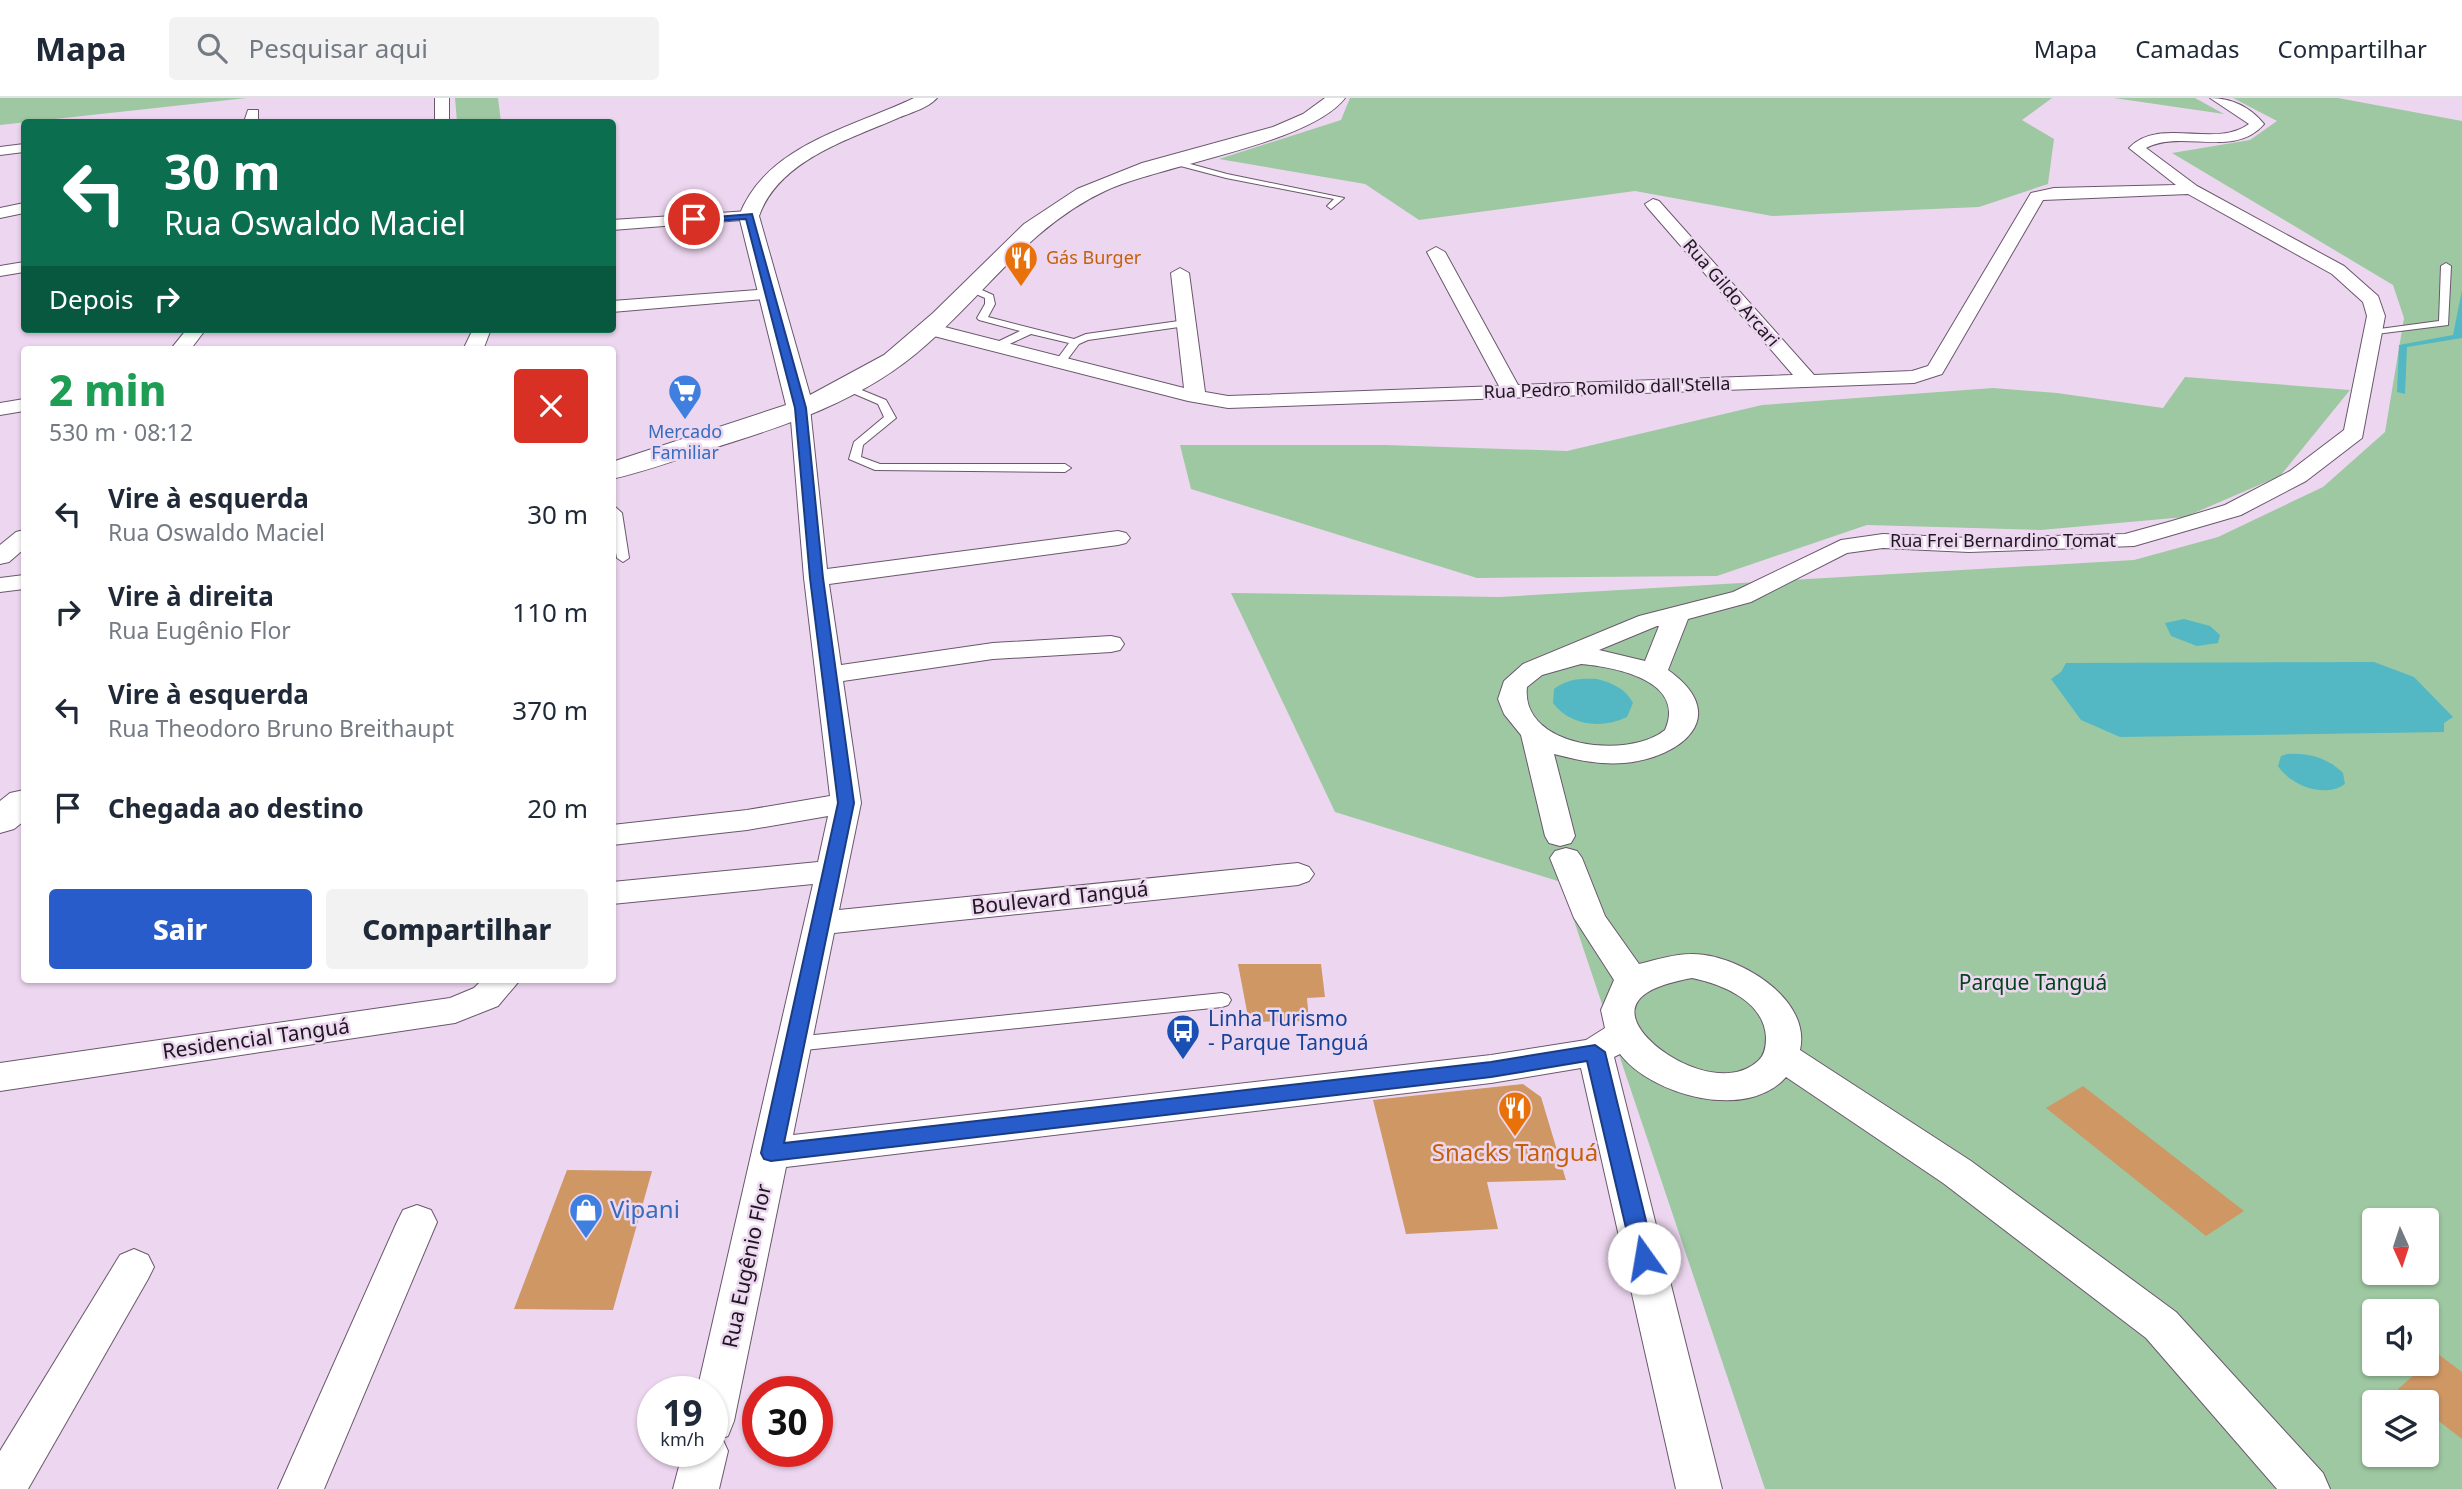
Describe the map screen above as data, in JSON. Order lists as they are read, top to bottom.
{
  "streets": {
    "main road": ["Rua Eugênio Flor"],
    "street": [
      "Rua Gildo Arcari",
      "Rua Pedro Romildo dall'Stella",
      "Rua Frei Bernardino Tomat",
      "Boulevard Tanguá",
      "Residencial Tanguá"
    ]
  },
  "crossings": [
    ["Rua Gildo Arcari", "Rua Pedro Romildo dall'Stella"],
    ["Rua Pedro Romildo dall'Stella", "Rua Frei Bernardino Tomat"],
    ["Boulevard Tanguá", "Rua Eugênio Flor"]
  ],
  "parks": ["Parque Tanguá"],
  "places": {
    "restaurant": ["Gás Burger", "Snacks Tanguá"],
    "supermarket": ["Mercado Familiar"],
    "bus stop": ["Linha Turismo - Parque Tanguá"],
    "shop": ["Vipani"]
  },
  "north": "bottom",
  "page": {
    "header": "Mapa",
    "search": "Pesquisar aqui",
    "nav": ["Mapa", "Camadas", "Compartilhar"],
    "turn": ["30 m", "Rua Oswaldo Maciel"],
    "then": "Depois",
    "heading": ["2 min", "530 m · 08:12"],
    "list": [
      {
        "name": "Vire à esquerda",
        "note": "Rua Oswaldo Maciel",
        "value": "30 m"
      },
      {
        "name": "Vire à direita",
        "note": "Rua Eugênio Flor",
        "value": "110 m"
      },
      {
        "name": "Vire à esquerda",
        "note": "Rua Theodoro Bruno Breithaupt",
        "value": "370 m"
      },
      {
        "name": "Chegada ao destino",
        "value": "20 m"
      }
    ],
    "buttons": ["Sair", "Compartilhar"],
    "speed": "19 km/h",
    "limit": "30"
  }
}
